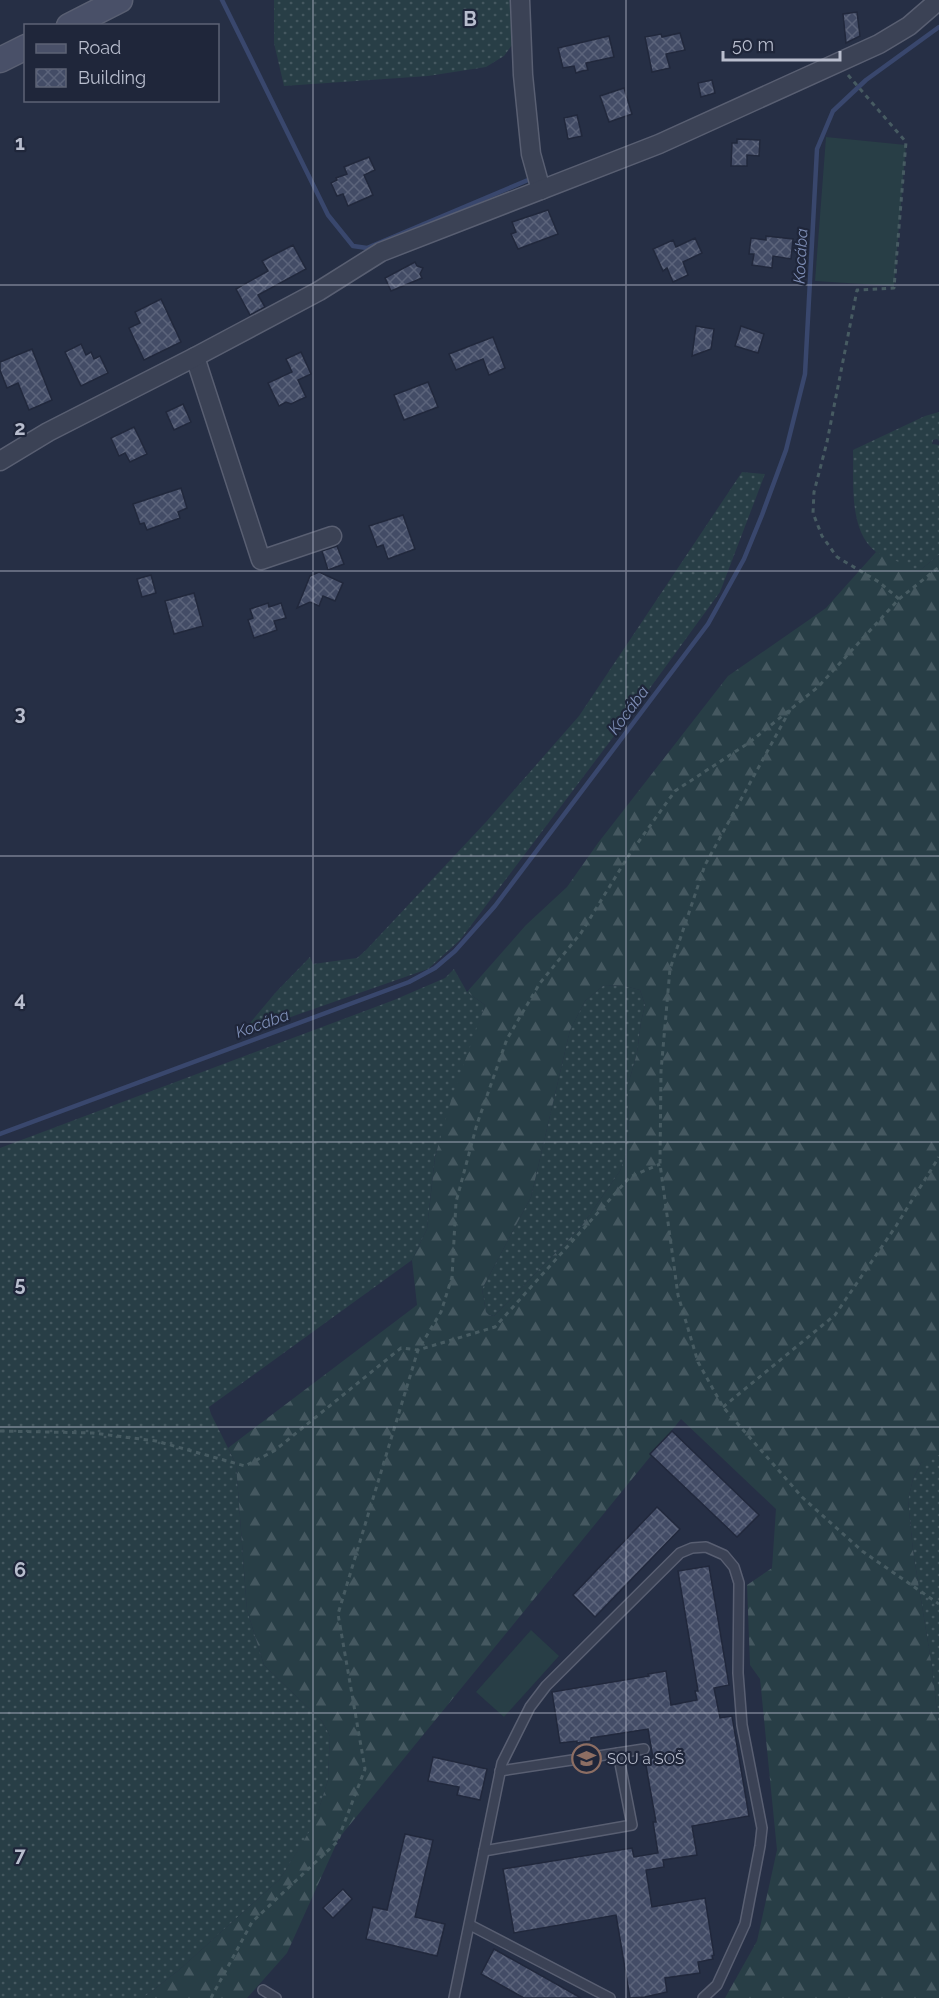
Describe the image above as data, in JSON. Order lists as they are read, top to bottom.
{
  "water": ["Kocába"],
  "places": {
    "school or university": ["SOU a SOŠ"]
  },
  "legend": ["Road", "Building"],
  "scale_bar": "50 m",
  "grid": {
    "columns": ["B"],
    "rows": [
      "1",
      "2",
      "3",
      "4",
      "5",
      "6",
      "7"
    ]
  }
}
